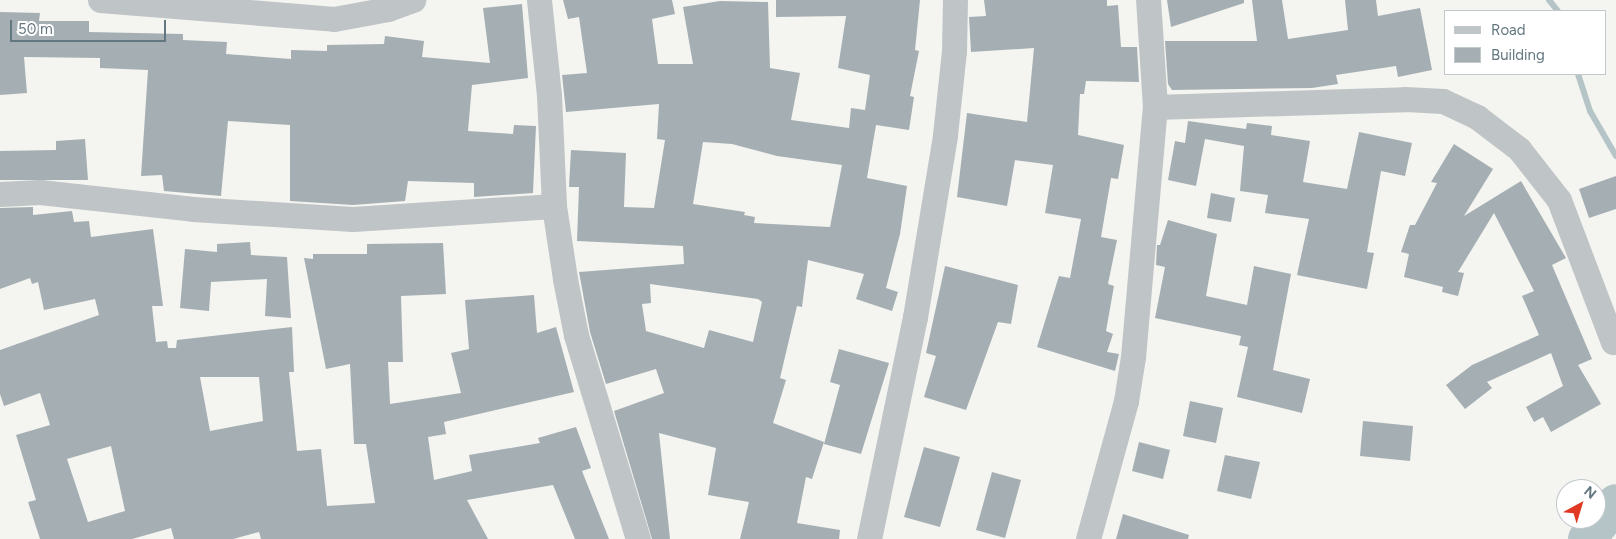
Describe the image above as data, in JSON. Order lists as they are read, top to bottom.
{
  "legend": ["Road", "Building"],
  "scale_bar": "50 m",
  "north": "top right"
}
